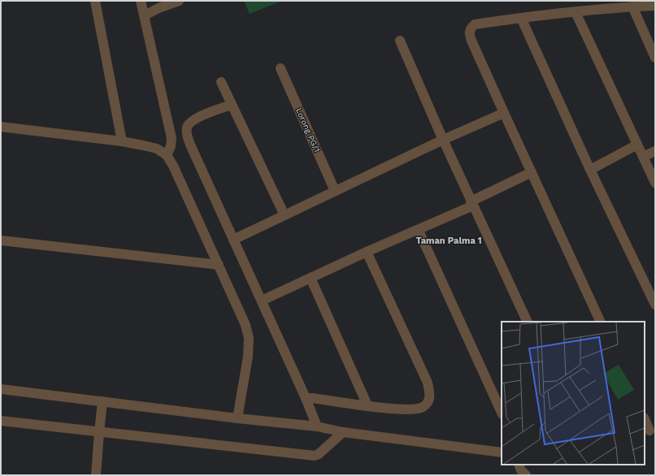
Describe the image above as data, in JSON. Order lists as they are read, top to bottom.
{
  "streets": {
    "street": ["Lorong PG/1"]
  },
  "districts": ["Taman Palma 1"]
}
